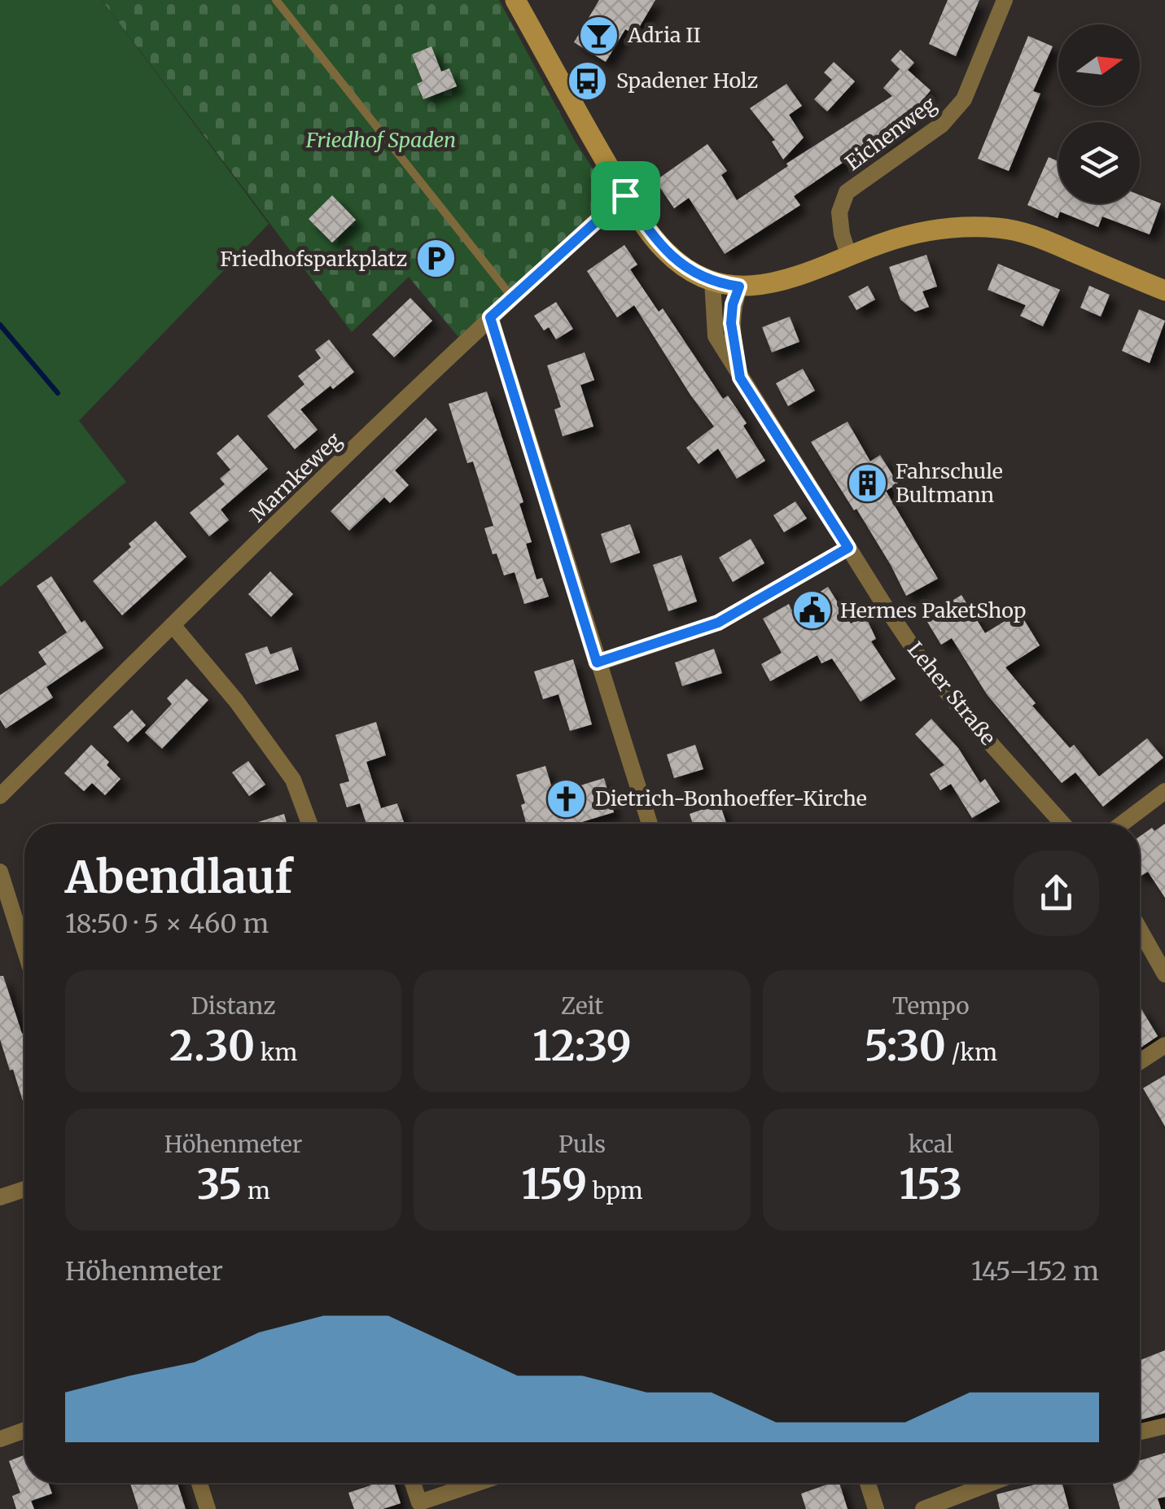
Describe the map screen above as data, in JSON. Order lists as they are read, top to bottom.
{
  "streets": {
    "street": ["Eichenweg", "Marnkeweg", "Leher Straße"]
  },
  "parks": ["Friedhof Spaden"],
  "places": {
    "bar": ["Adria II"],
    "bus stop": ["Spadener Holz"],
    "parking": ["Friedhofsparkplatz"],
    "building": ["Fahrschule Bultmann"],
    "public building": ["Hermes PaketShop"],
    "church": ["Dietrich-Bonhoeffer-Kirche"]
  },
  "north": "right",
  "page": {
    "heading": ["Abendlauf", "18:50 · 5 × 460 m"],
    "stats": [
      ["Distanz", "2.30 km"],
      ["Zeit", "12:39"],
      ["Tempo", "5:30 /km"],
      ["Höhenmeter", "35 m"],
      ["Puls", "159 bpm"],
      ["kcal", "153"]
    ],
    "chart": ["Höhenmeter", "145–152 m"]
  }
}
